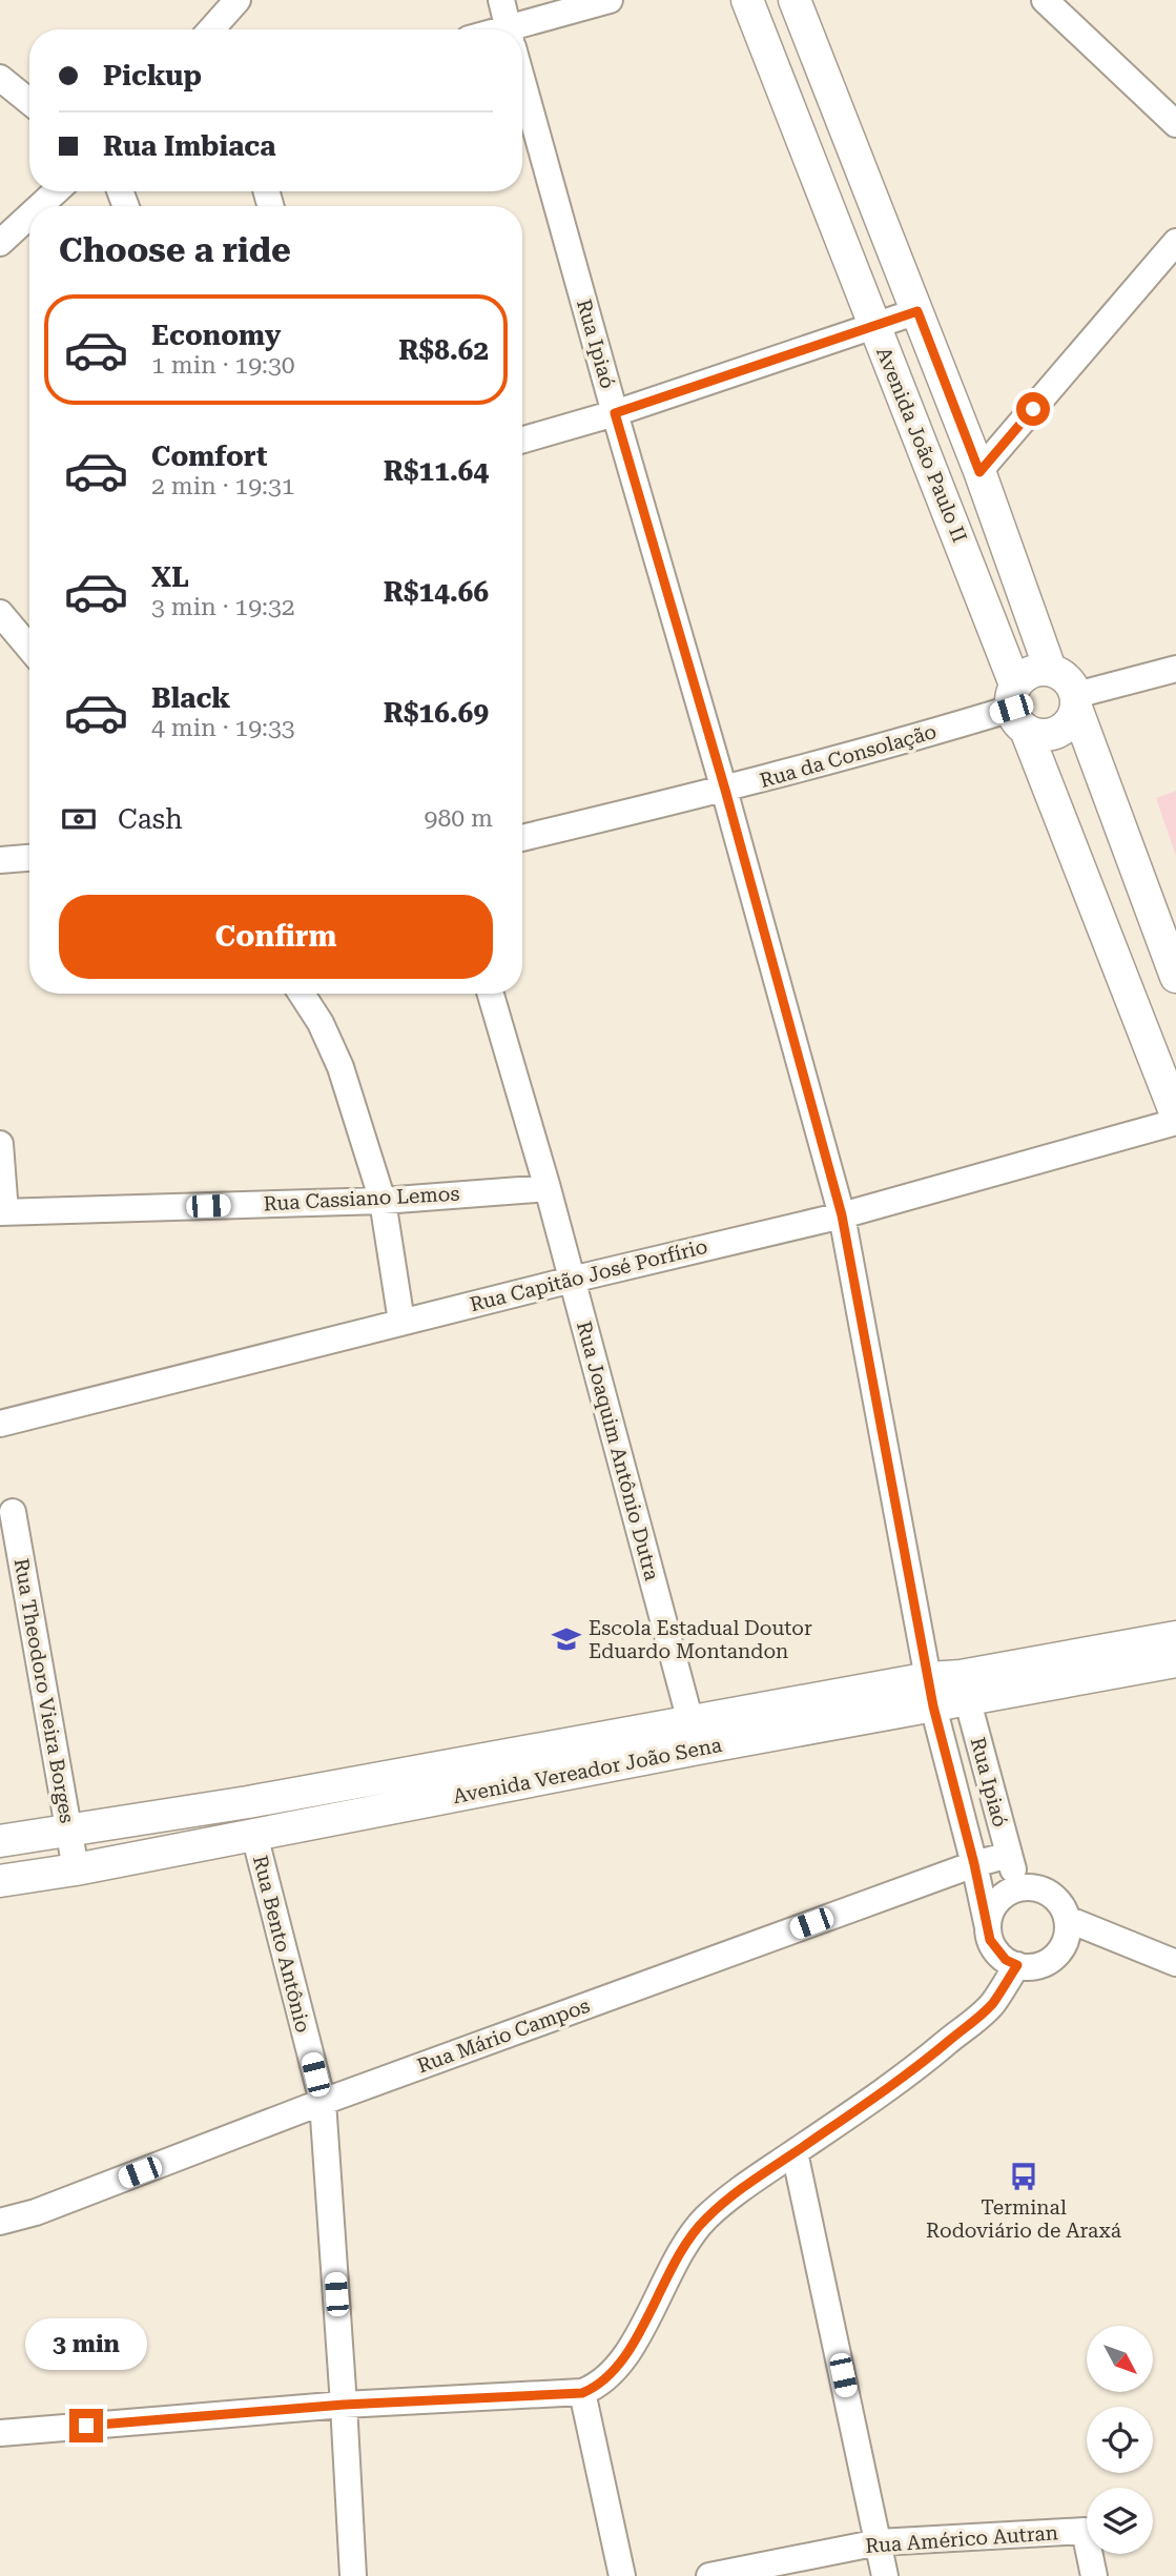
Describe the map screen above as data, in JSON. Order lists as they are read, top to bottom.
{
  "streets": {
    "main road": ["Avenida João Paulo II", "Avenida Vereador João Sena"],
    "street": [
      "Rua Ipiaó",
      "Rua da Consolação",
      "Rua Cassiano Lemos",
      "Rua Capitão José Porfírio",
      "Rua Joaquim Antônio Dutra",
      "Rua Theodoro Vieira Borges",
      "Rua Bento Antônio",
      "Rua Mário Campos",
      "Rua Américo Autran"
    ]
  },
  "crossings": [
    ["Rua Ipiaó", "Rua da Consolação"],
    ["Rua Ipiaó", "Rua Capitão José Porfírio"],
    ["Rua Ipiaó", "Avenida Vereador João Sena"],
    ["Rua Ipiaó", "Rua Mário Campos"],
    ["Avenida João Paulo II", "Rua da Consolação"],
    ["Rua Cassiano Lemos", "Rua Joaquim Antônio Dutra"],
    ["Rua Capitão José Porfírio", "Rua Joaquim Antônio Dutra"],
    ["Rua Joaquim Antônio Dutra", "Avenida Vereador João Sena"],
    ["Rua Theodoro Vieira Borges", "Avenida Vereador João Sena"],
    ["Avenida Vereador João Sena", "Rua Bento Antônio"],
    ["Rua Bento Antônio", "Rua Mário Campos"]
  ],
  "places": {
    "school or university": ["Escola Estadual Doutor Eduardo Montandon"],
    "bus stop": ["Terminal Rodoviário de Araxá"]
  },
  "north": "bottom right",
  "page": {
    "banner": ["Pickup", "Rua Imbiaca"],
    "heading": "Choose a ride",
    "list": [
      {
        "name": "Economy",
        "note": "1 min · 19:30",
        "value": "R$8.62"
      },
      {
        "name": "Comfort",
        "note": "2 min · 19:31",
        "value": "R$11.64"
      },
      {
        "name": "XL",
        "note": "3 min · 19:32",
        "value": "R$14.66"
      },
      {
        "name": "Black",
        "note": "4 min · 19:33",
        "value": "R$16.69"
      }
    ],
    "pay": ["Cash", "980 m"],
    "buttons": "Confirm",
    "bubble": "3 min"
  }
}
